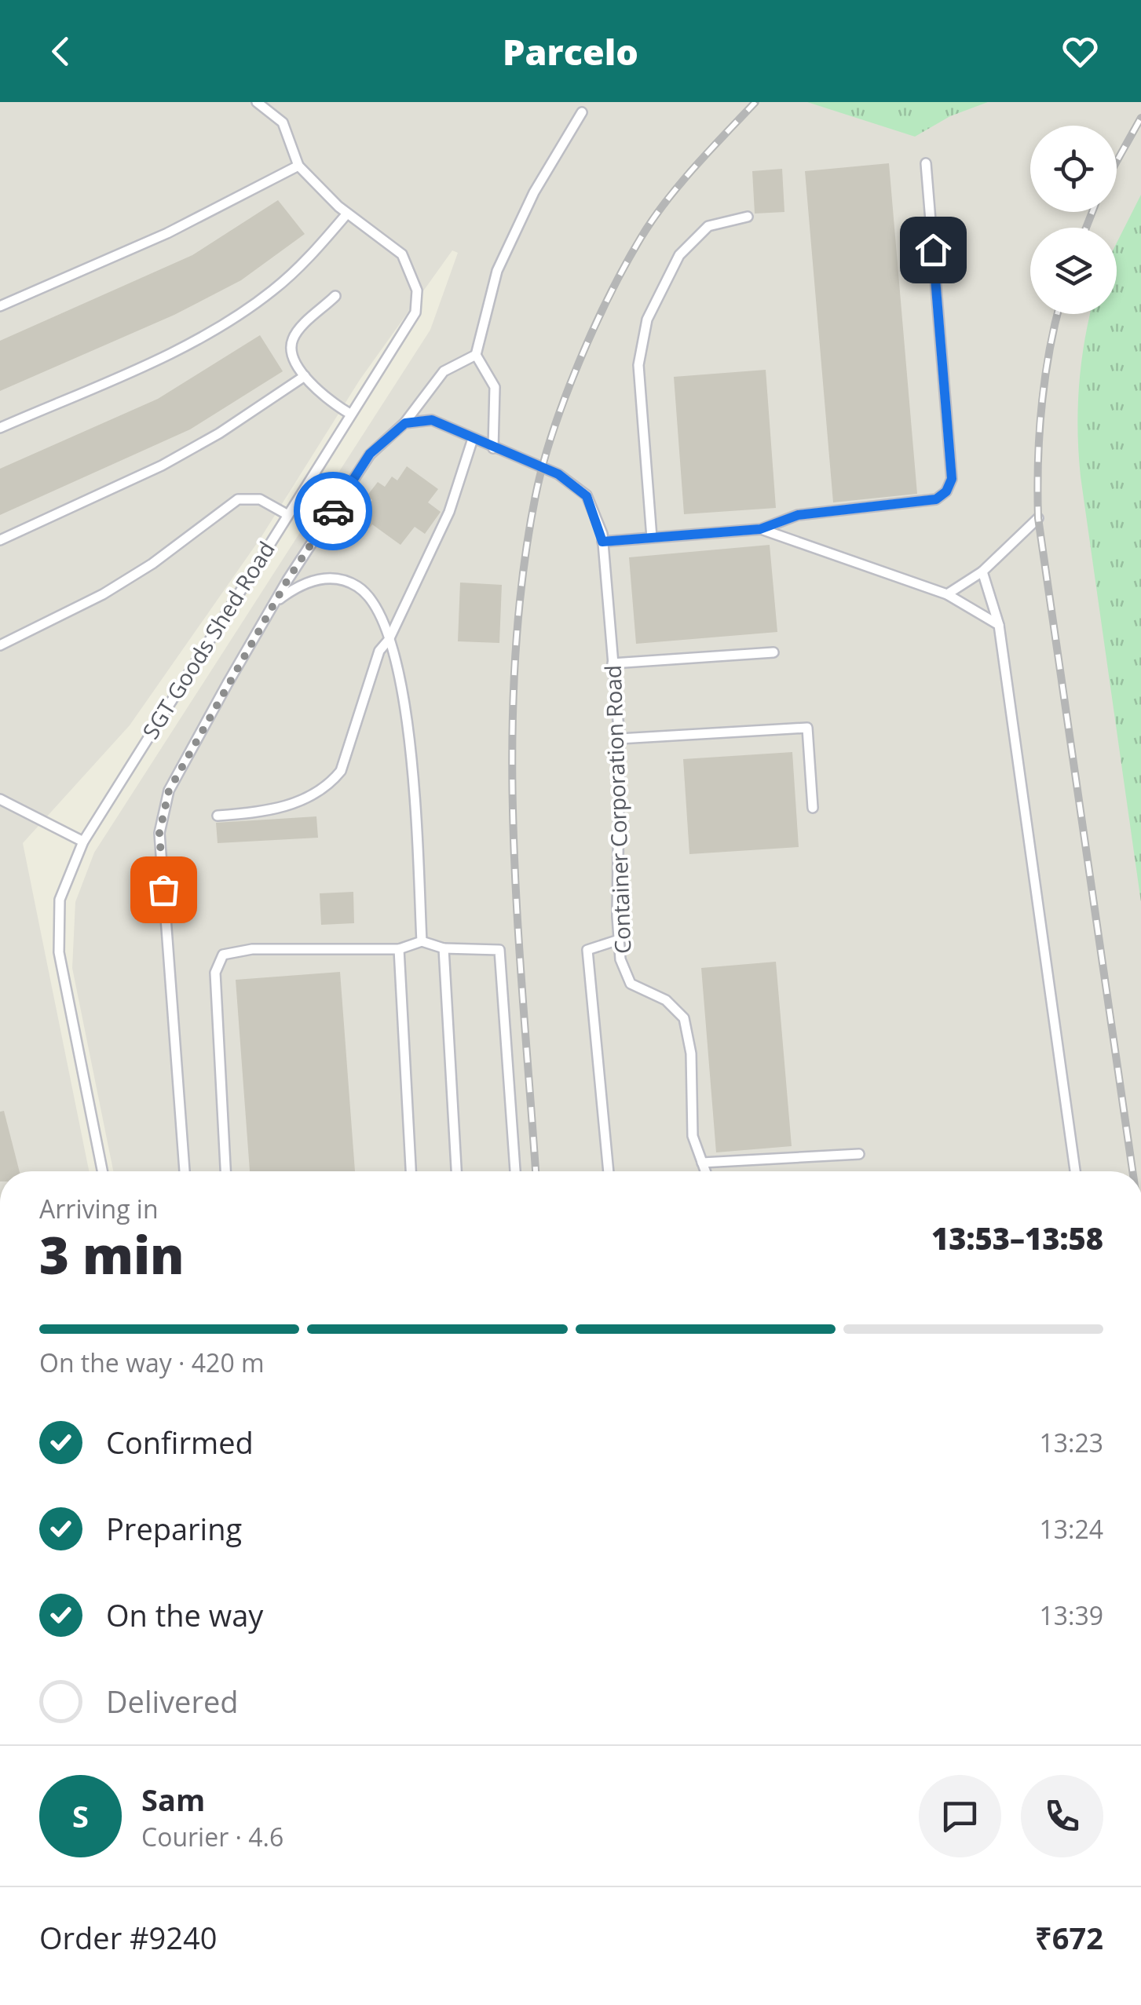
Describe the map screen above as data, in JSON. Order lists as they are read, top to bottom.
{
  "streets": {
    "lane": ["SGT Goods Shed Road", "Container Corporation Road"]
  },
  "page": {
    "header": "Parcelo",
    "heading": ["3 min", "Arriving in", "13:53–13:58"],
    "panel": [
      "Sam",
      "Courier · 4.6",
      "Order #9240",
      "₹672"
    ],
    "bar": "On the way · 420 m",
    "list": [
      ["Confirmed", "13:23"],
      ["Preparing", "13:24"],
      ["On the way", "13:39"],
      "Delivered"
    ],
    "round": "S"
  }
}
